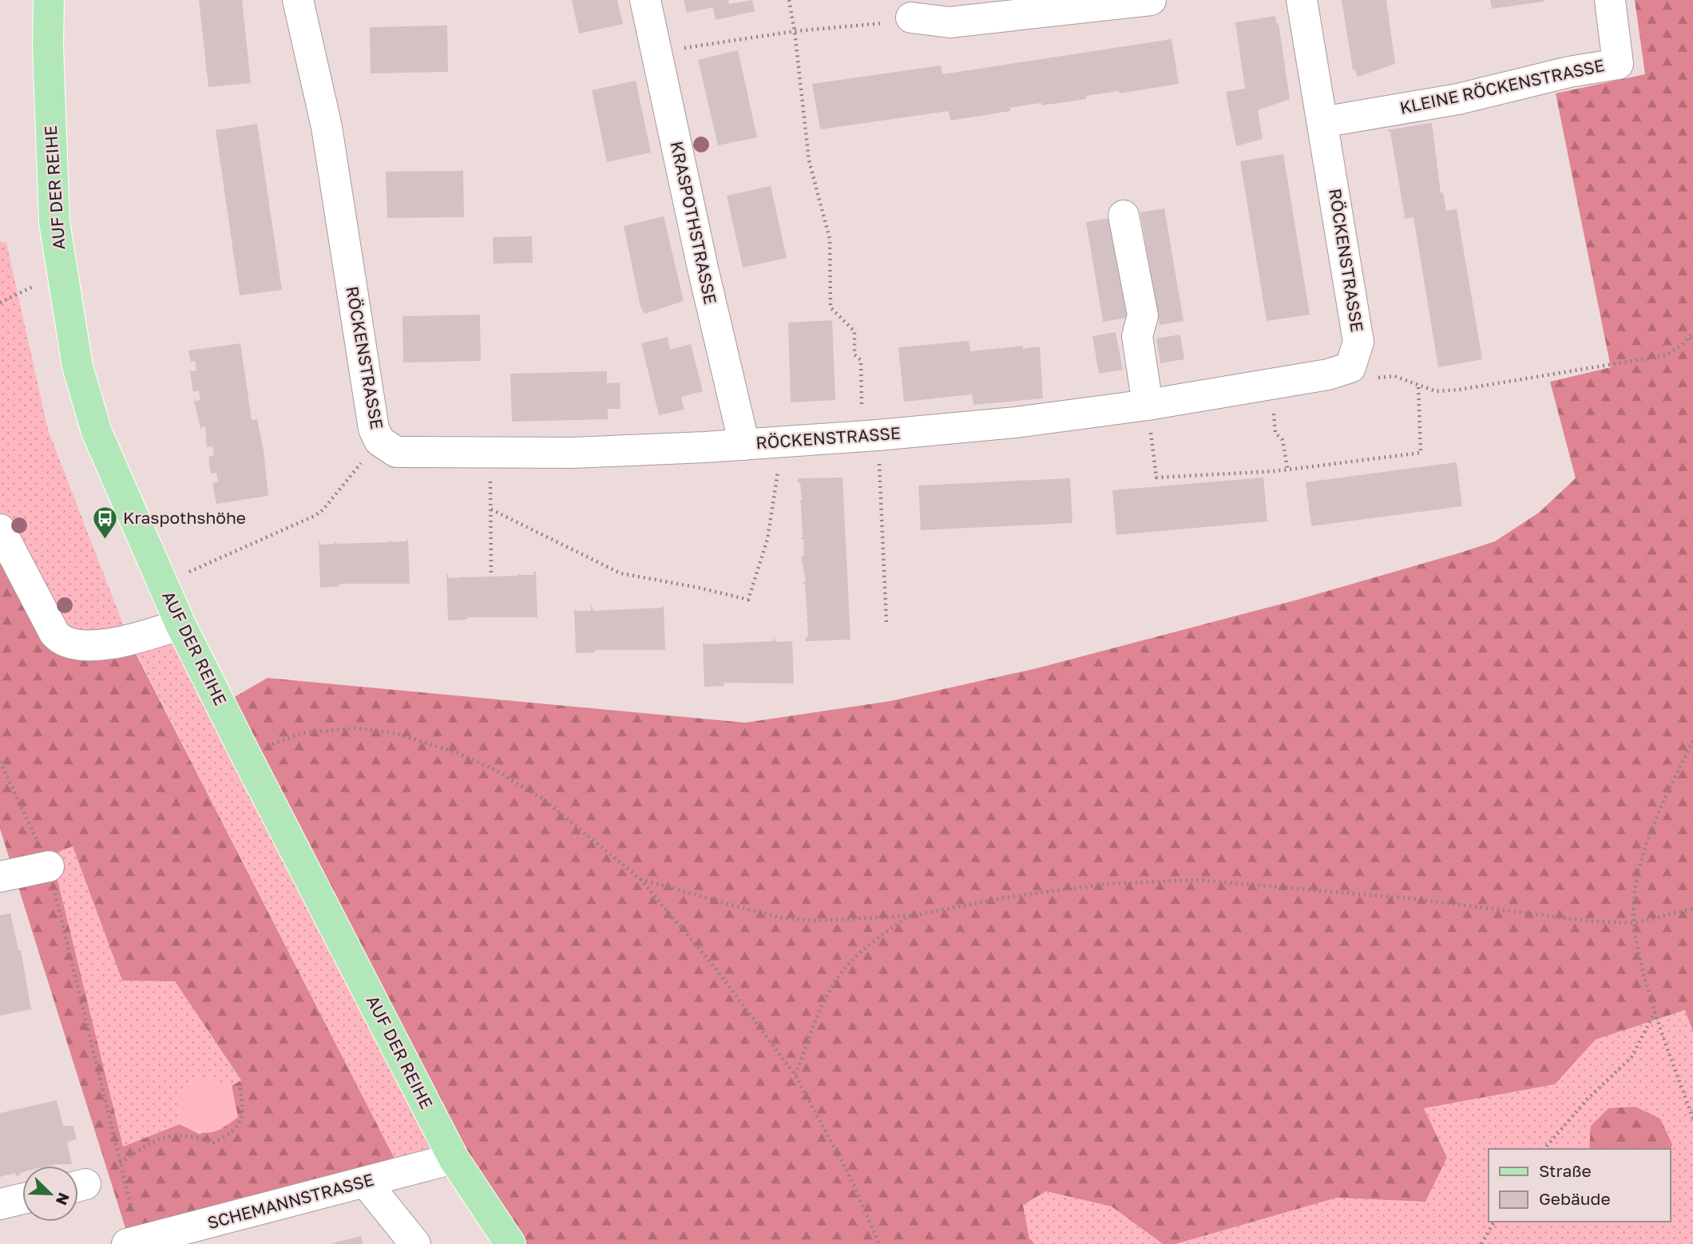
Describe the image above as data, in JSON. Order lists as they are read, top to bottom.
{
  "streets": {
    "main road": ["AUF DER REIHE"],
    "street": [
      "KLEINE RÖCKENSTRASSE",
      "KRASPOTHSTRASSE",
      "RÖCKENSTRASSE",
      "SCHEMANNSTRASSE"
    ]
  },
  "crossings": [
    ["KLEINE RÖCKENSTRASSE", "RÖCKENSTRASSE"],
    ["AUF DER REIHE", "SCHEMANNSTRASSE"],
    ["KRASPOTHSTRASSE", "RÖCKENSTRASSE"]
  ],
  "places": {
    "bus stop": ["Kraspothshöhe"]
  },
  "legend": ["Straße", "Gebäude"],
  "north": "bottom right"
}
